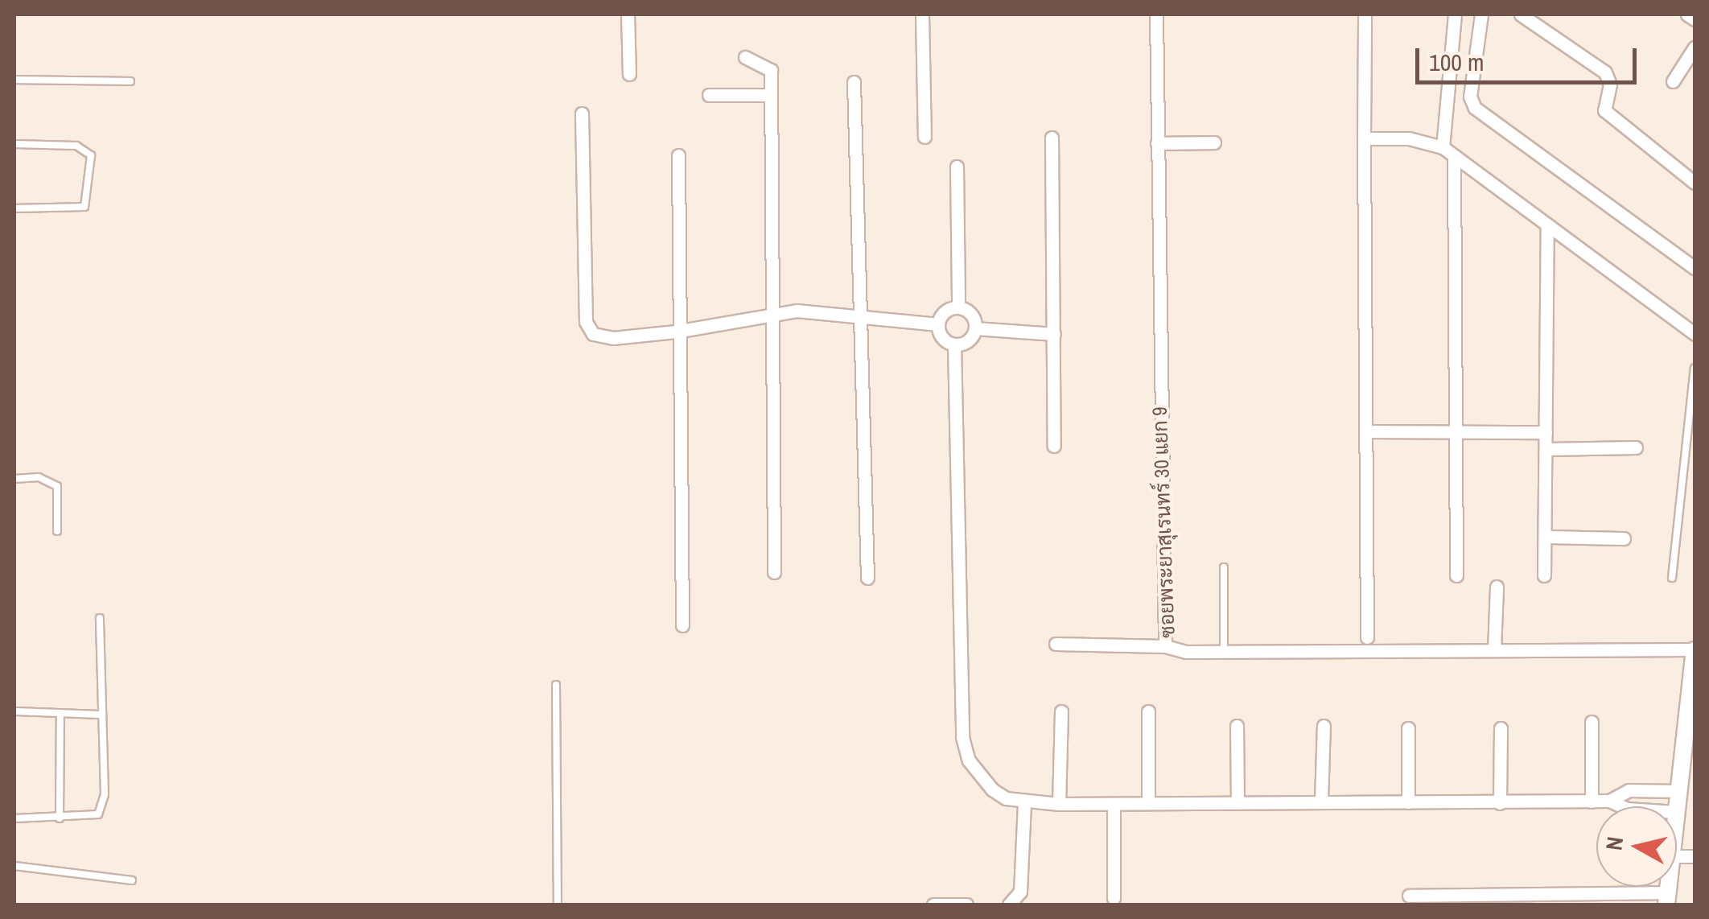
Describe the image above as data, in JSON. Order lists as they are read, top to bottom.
{
  "streets": {
    "street": ["ซอยพระยาสุเรนทร์ 30 แยก 9"]
  },
  "scale_bar": "100 m",
  "north": "left"
}
